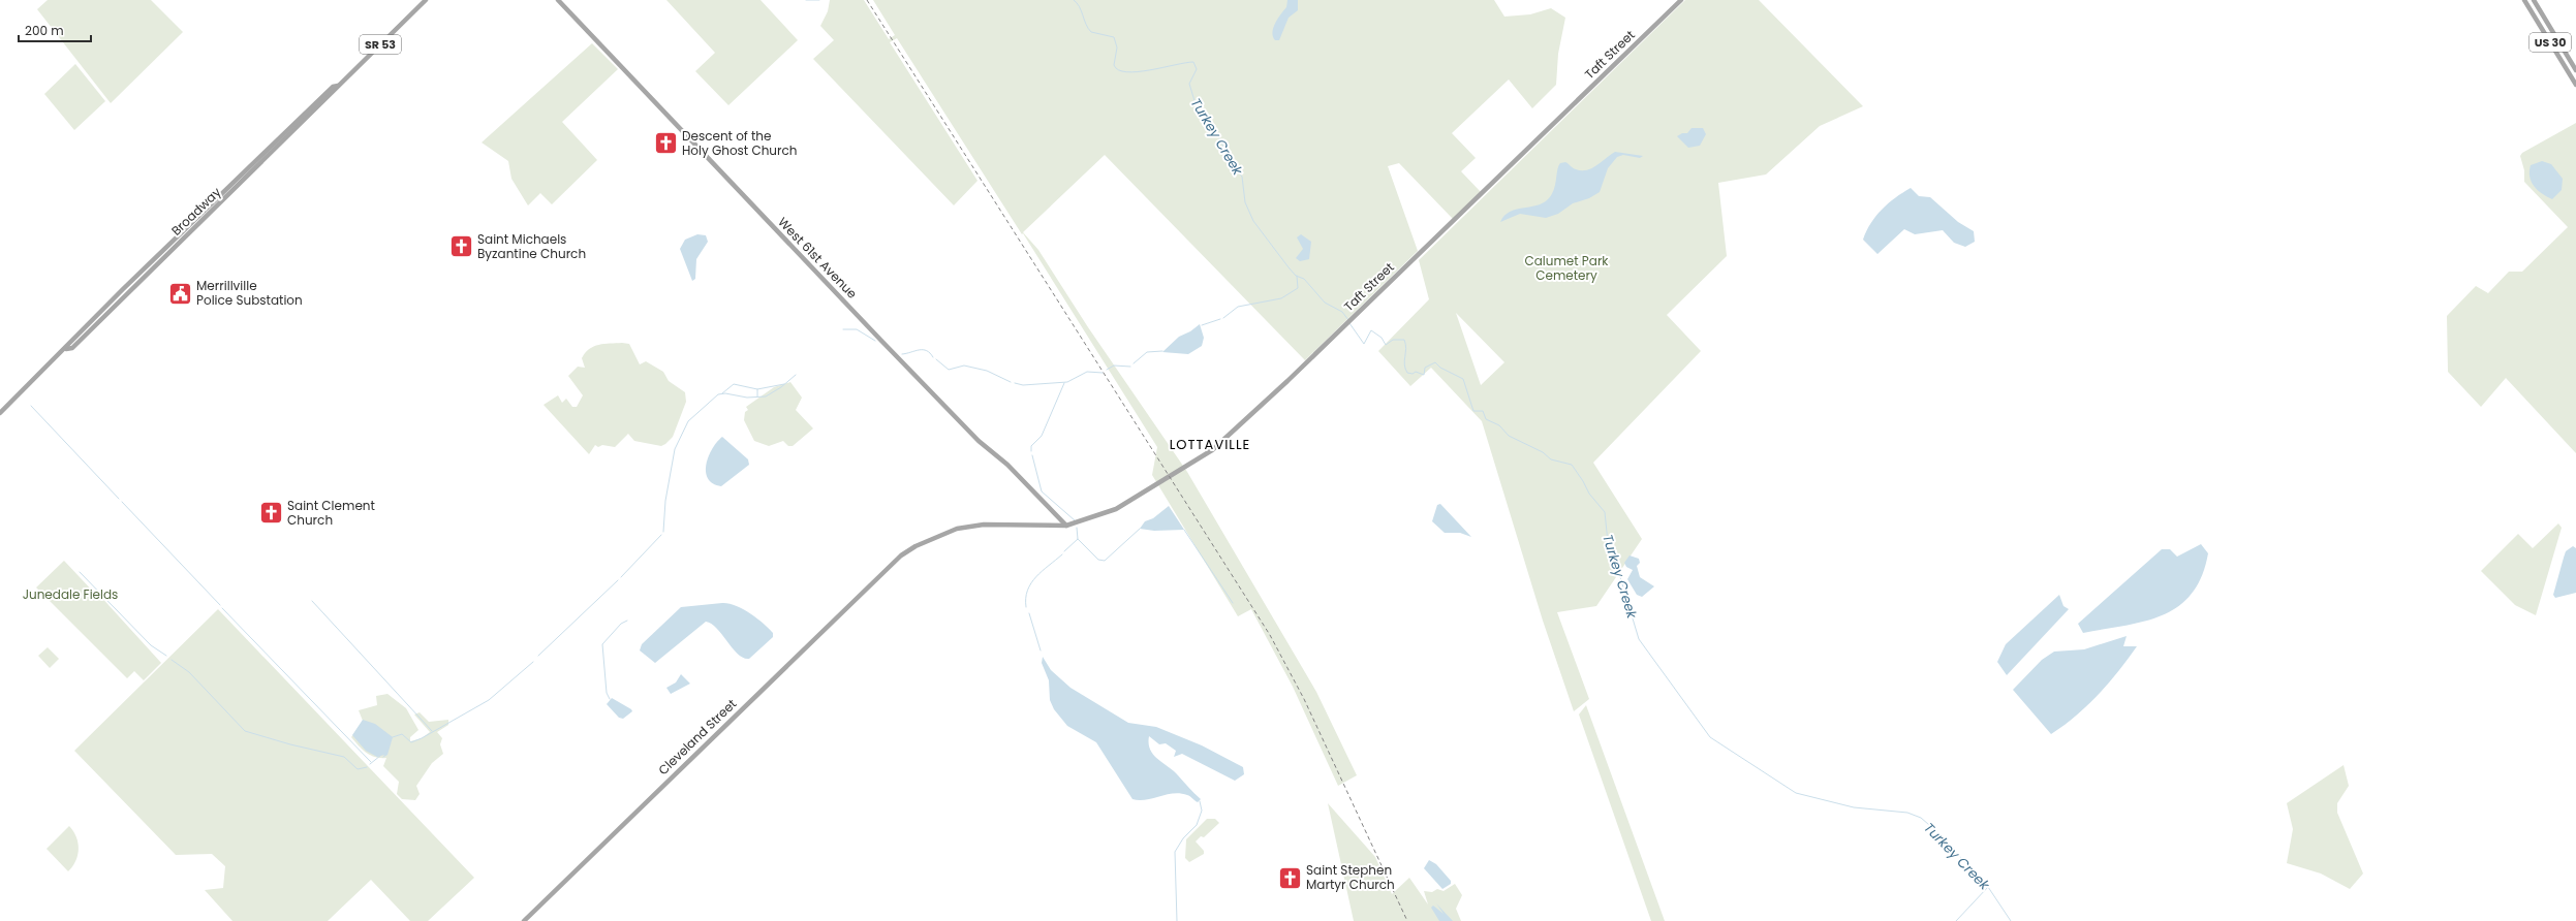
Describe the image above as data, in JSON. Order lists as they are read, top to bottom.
{
  "streets": {
    "main road": [
      "US 30",
      "SR 53",
      "Taft Street",
      "Broadway",
      "West 61st Avenue",
      "Cleveland Street"
    ]
  },
  "crossings": [
    ["Taft Street", "West 61st Avenue"],
    ["Taft Street", "Cleveland Street"]
  ],
  "districts": ["LOTTAVILLE"],
  "water": ["Turkey Creek"],
  "parks": ["Calumet Park Cemetery", "Junedale Fields"],
  "places": {
    "church": [
      "Descent of the Holy Ghost Church",
      "Saint Michaels Byzantine Church",
      "Saint Clement Church",
      "Saint Stephen Martyr Church"
    ],
    "public building": ["Merrillville Police Substation"]
  },
  "scale_bar": "200 m"
}
